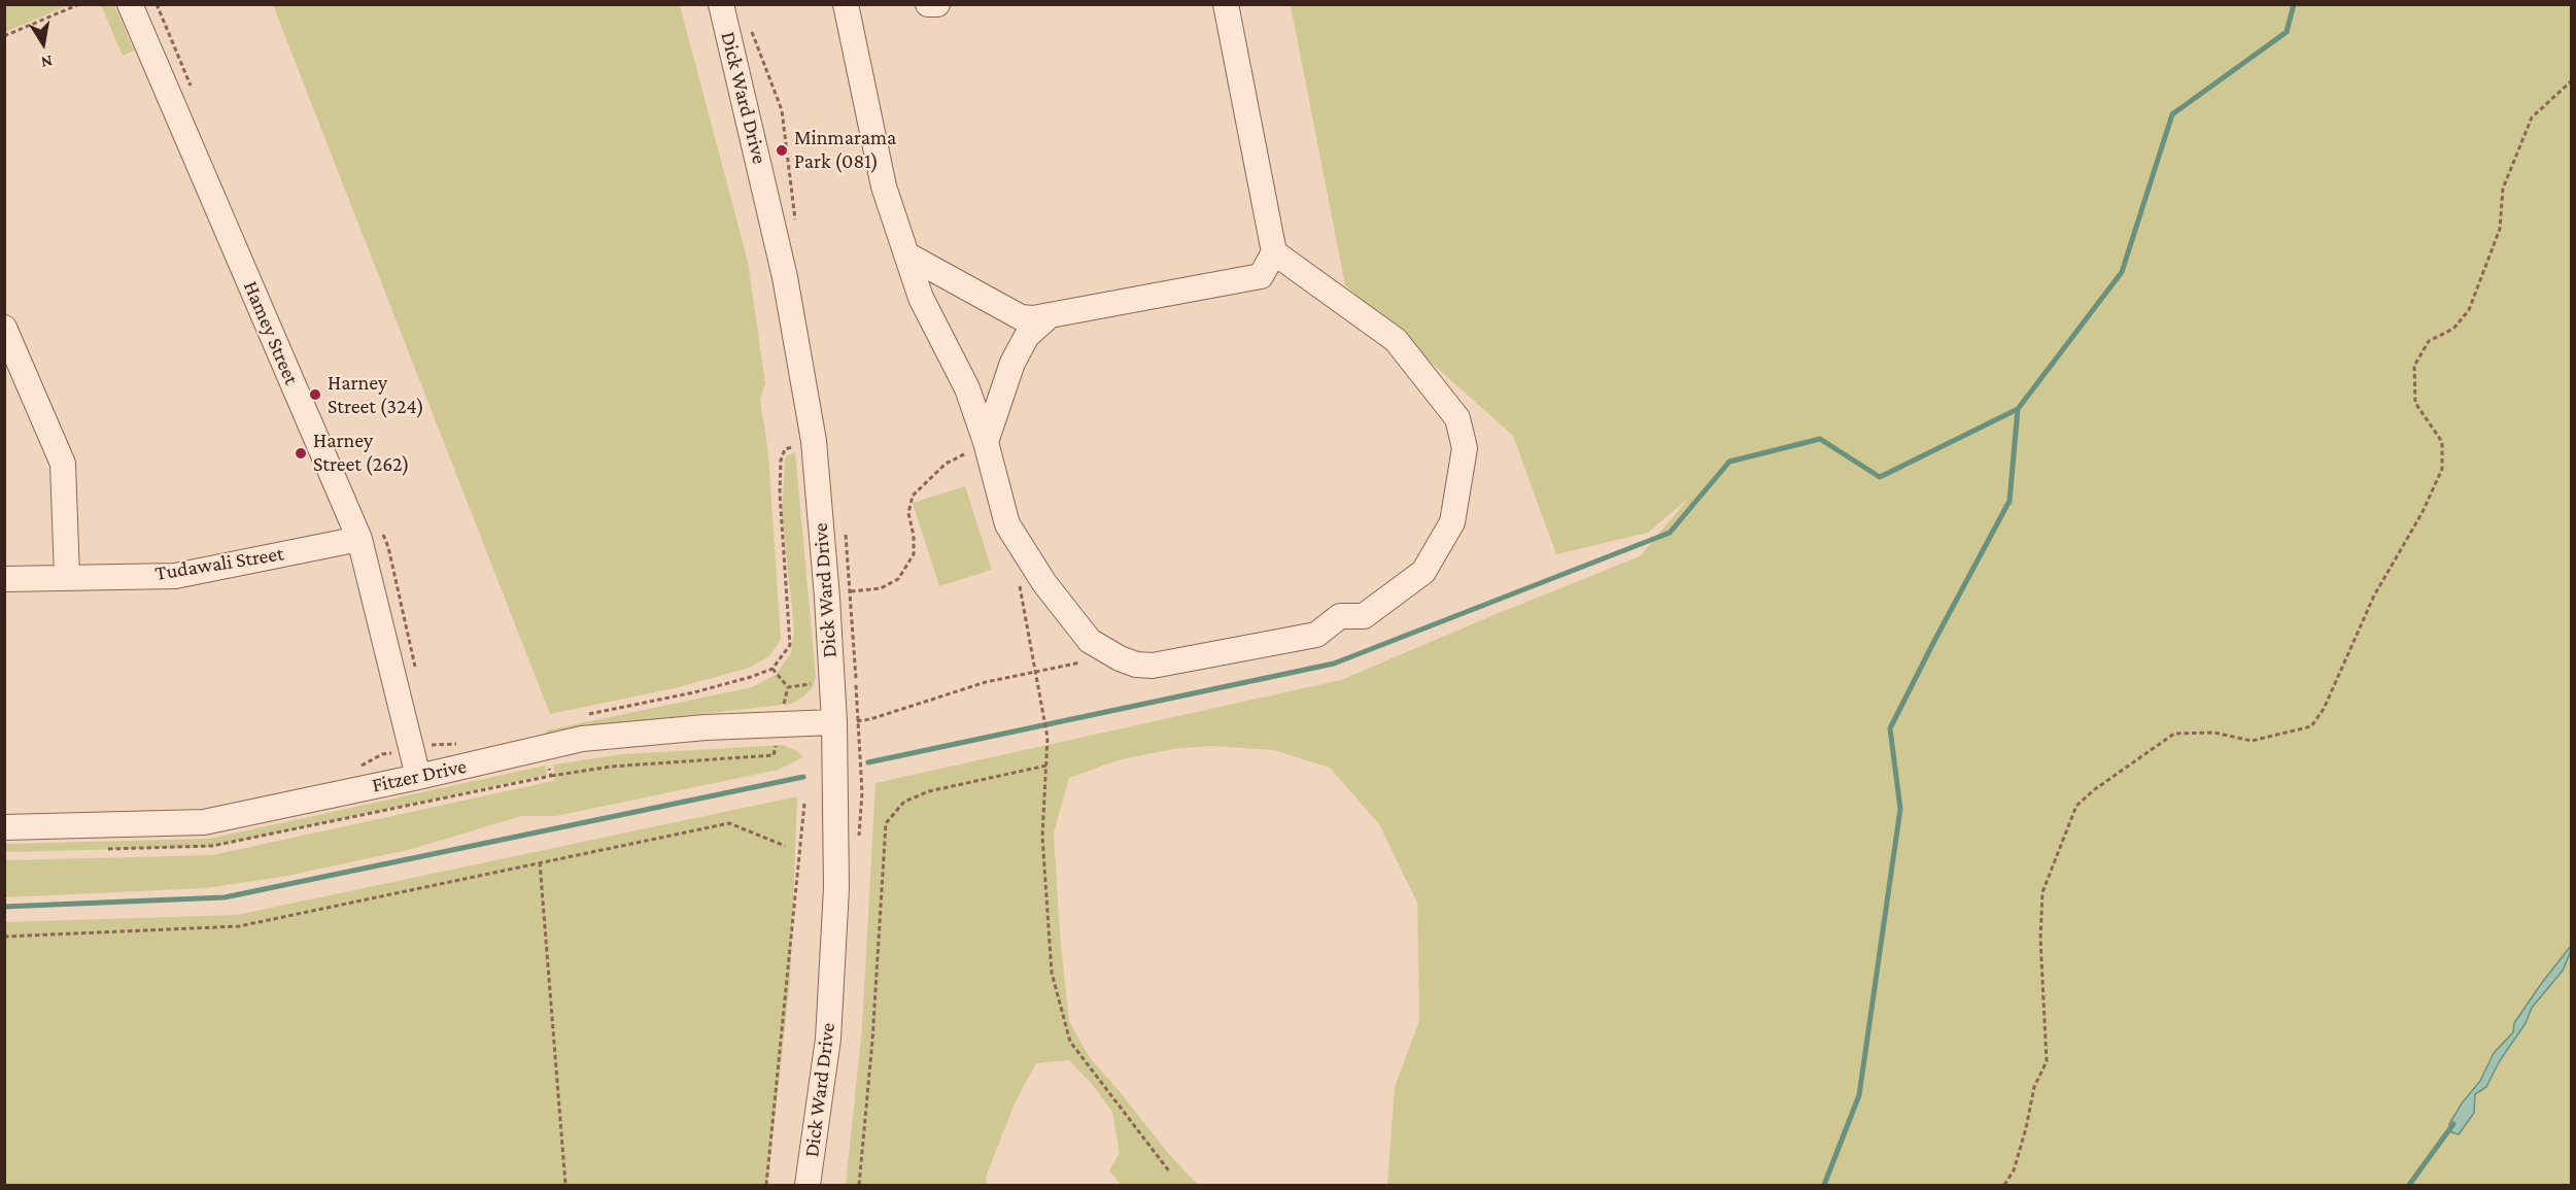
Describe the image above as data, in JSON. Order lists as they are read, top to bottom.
{
  "streets": {
    "street": [
      "Dick Ward Drive",
      "Hamey Street",
      "Tudawali Street",
      "Fitzer Drive"
    ]
  },
  "crossings": [
    ["Dick Ward Drive", "Fitzer Drive"],
    ["Hamey Street", "Tudawali Street"],
    ["Hamey Street", "Fitzer Drive"]
  ],
  "places": ["Minmarama Park (081)", "Harney Street (324)", "Harney Street (262)"],
  "north": "bottom"
}
